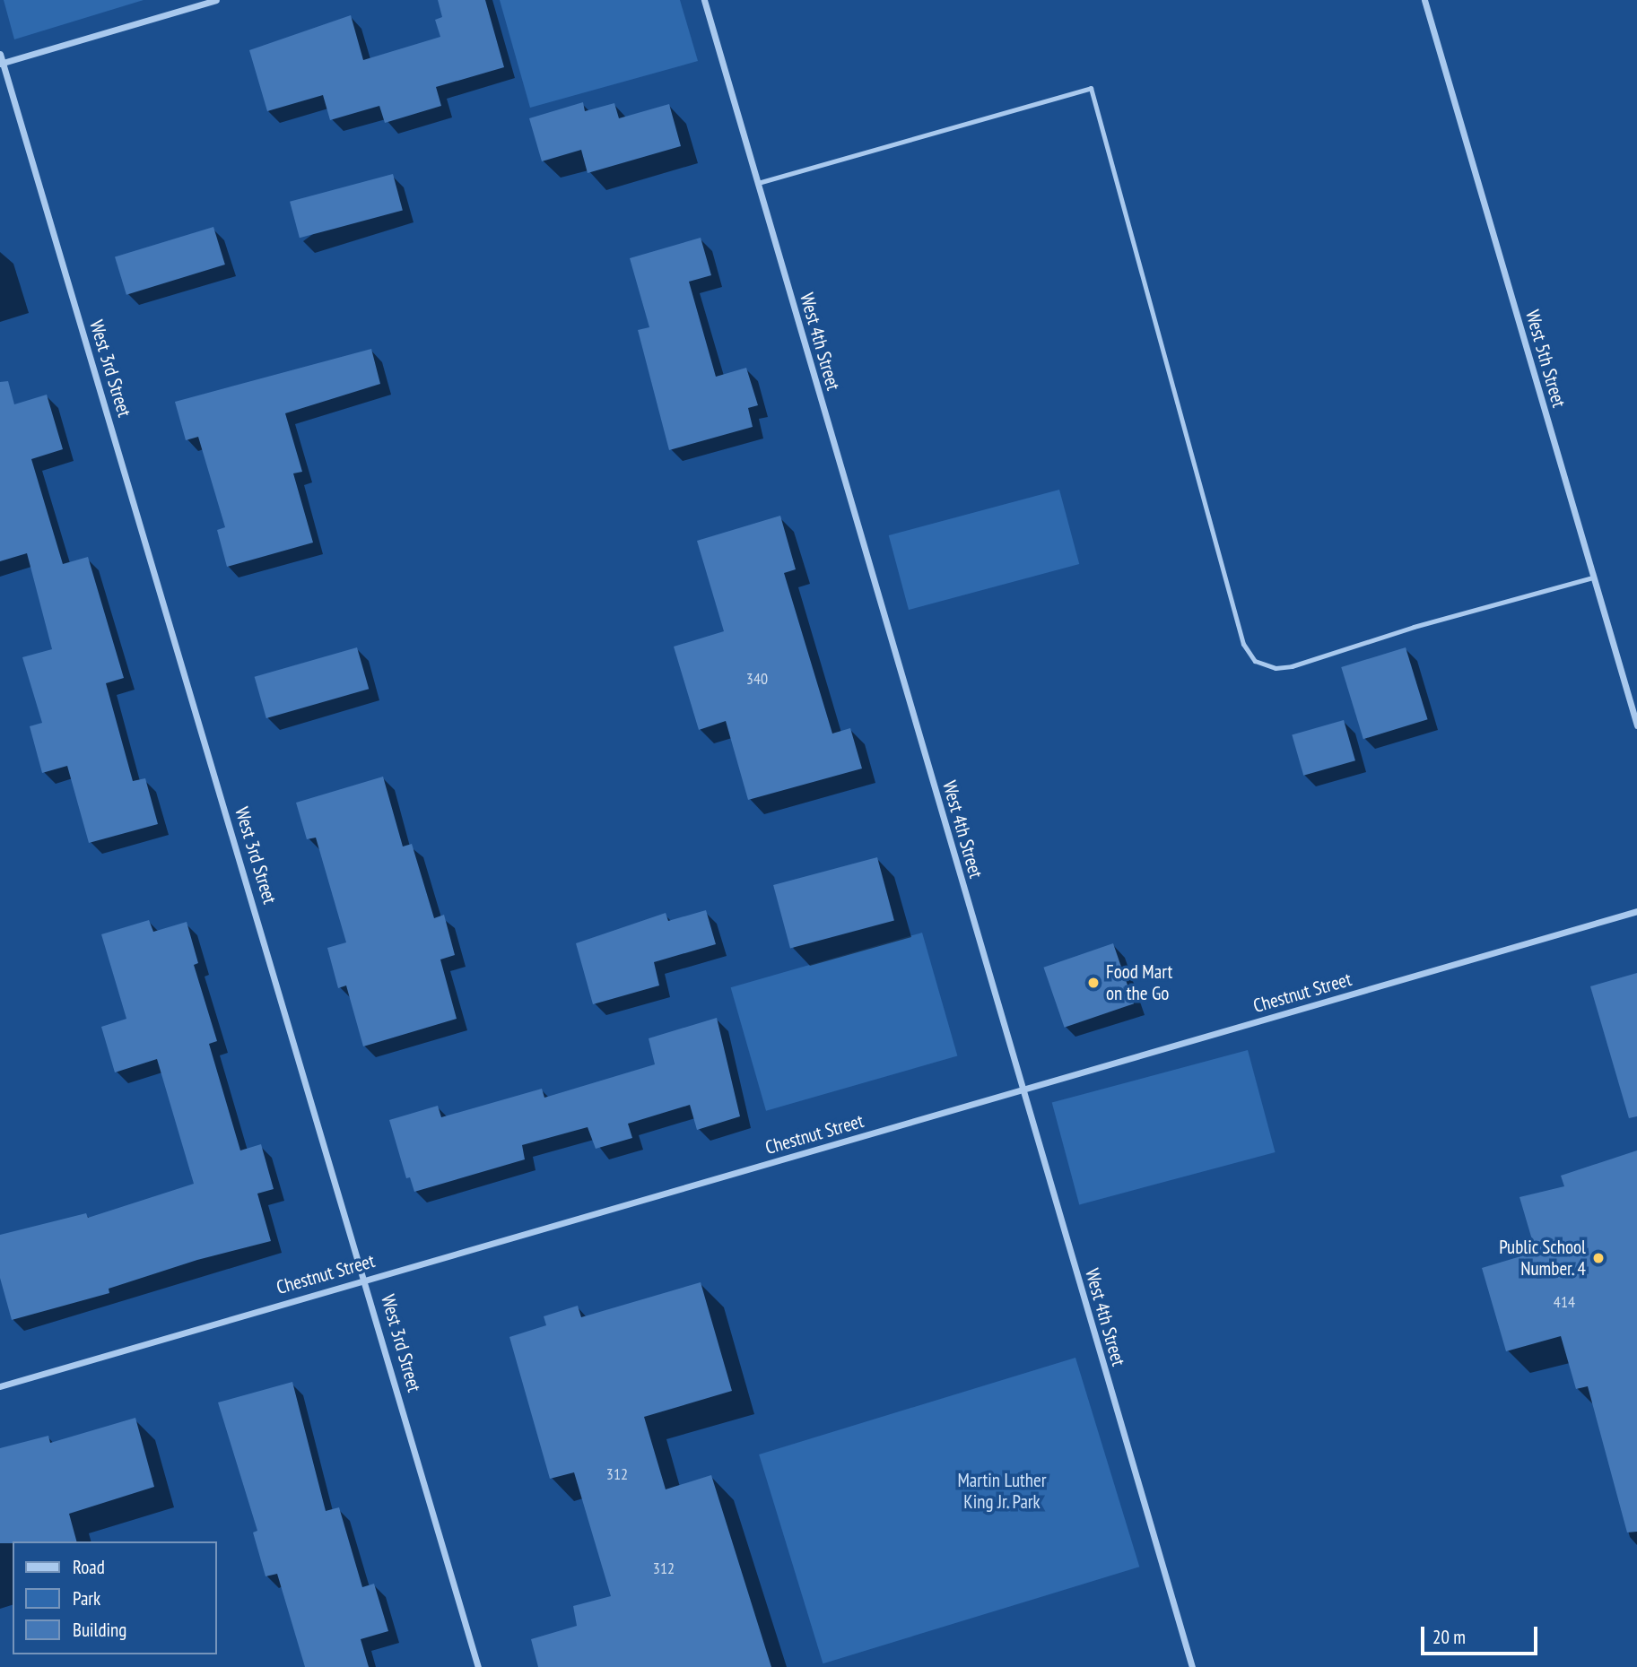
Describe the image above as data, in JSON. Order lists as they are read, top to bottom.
{
  "streets": {
    "street": [
      "West 4th Street",
      "West 5th Street",
      "West 3rd Street",
      "Chestnut Street"
    ]
  },
  "crossings": [
    ["West 4th Street", "Chestnut Street"],
    ["West 3rd Street", "Chestnut Street"]
  ],
  "parks": ["Martin Luther King Jr. Park"],
  "places": ["Food Mart on the Go", "Public School Number. 4"],
  "house_numbers": [
    "340",
    "414",
    "312",
    "312"
  ],
  "legend": ["Road", "Park", "Building"],
  "scale_bar": "20 m"
}
